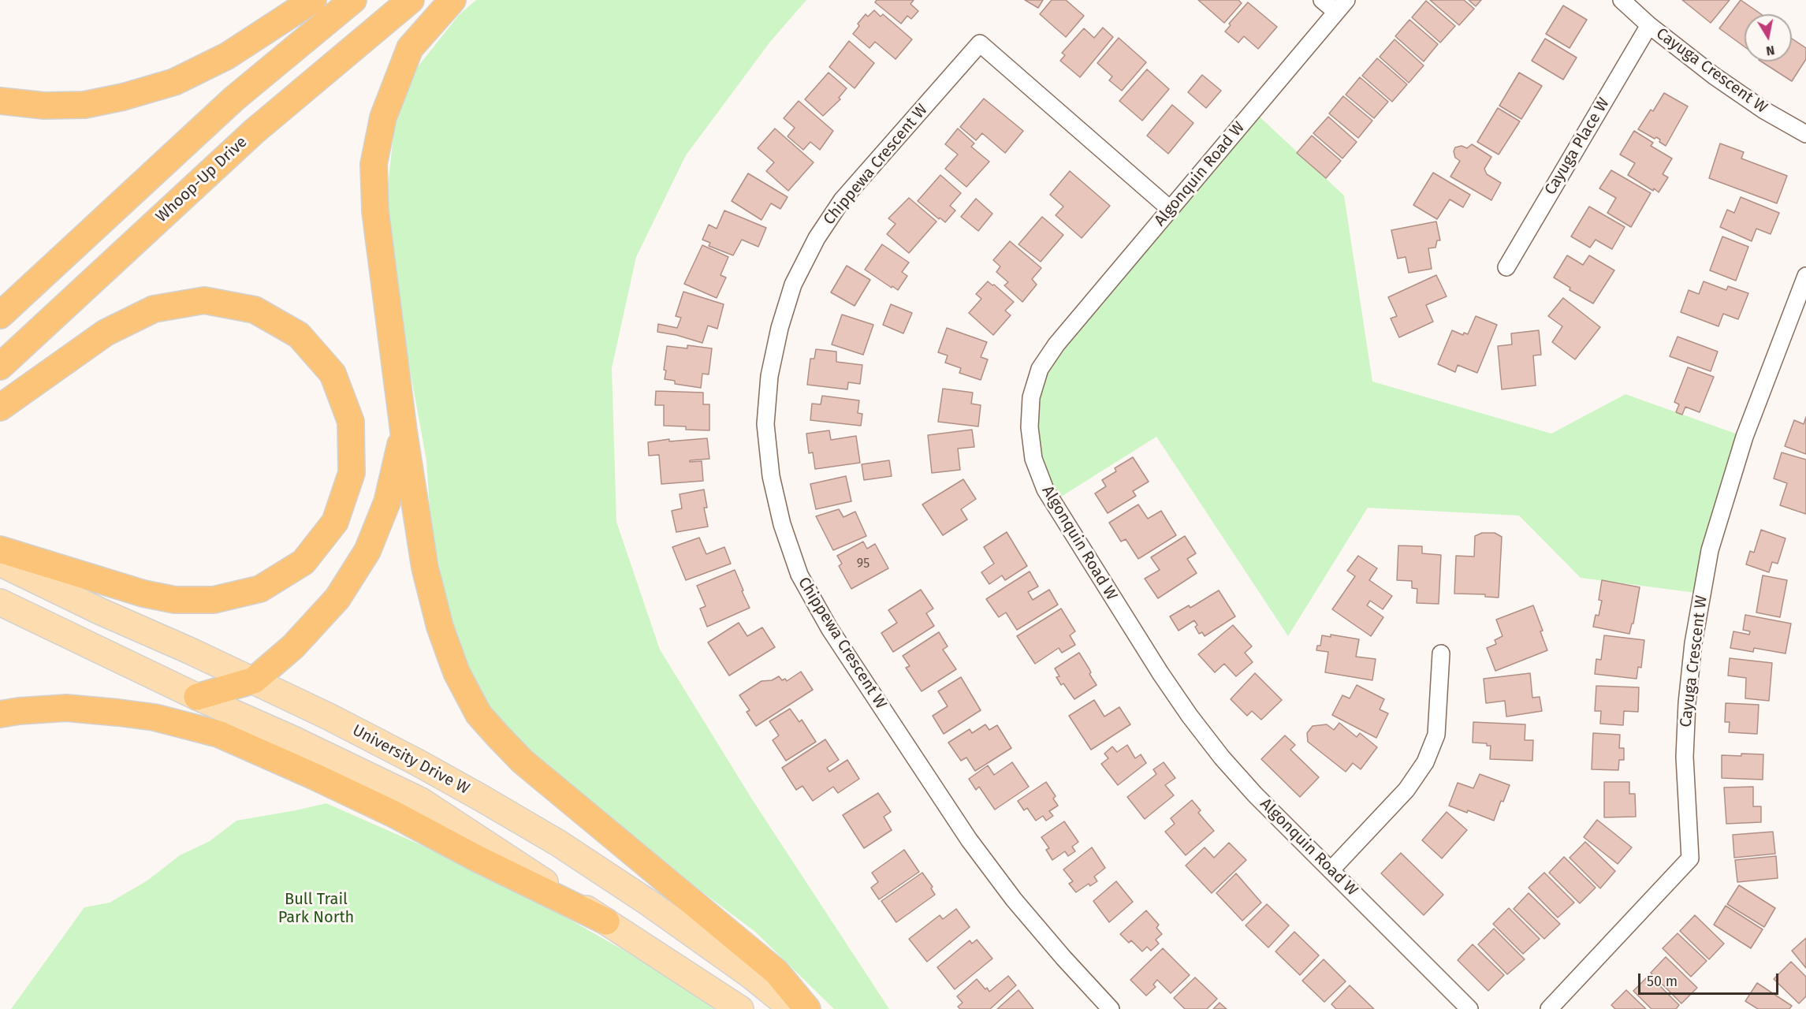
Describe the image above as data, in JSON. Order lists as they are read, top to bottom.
{
  "streets": {
    "highway": ["Whoop-Up Drive"],
    "main road": ["University Drive W"],
    "street": [
      "Cayuga Crescent W",
      "Cayuga Place W",
      "Chippewa Crescent W",
      "Algonquin Road W"
    ]
  },
  "crossings": [
    ["Cayuga Crescent W", "Cayuga Place W"],
    ["Chippewa Crescent W", "Algonquin Road W"]
  ],
  "parks": ["Bull Trail Park North"],
  "house_numbers": ["95"],
  "scale_bar": "50 m",
  "north": "bottom"
}
